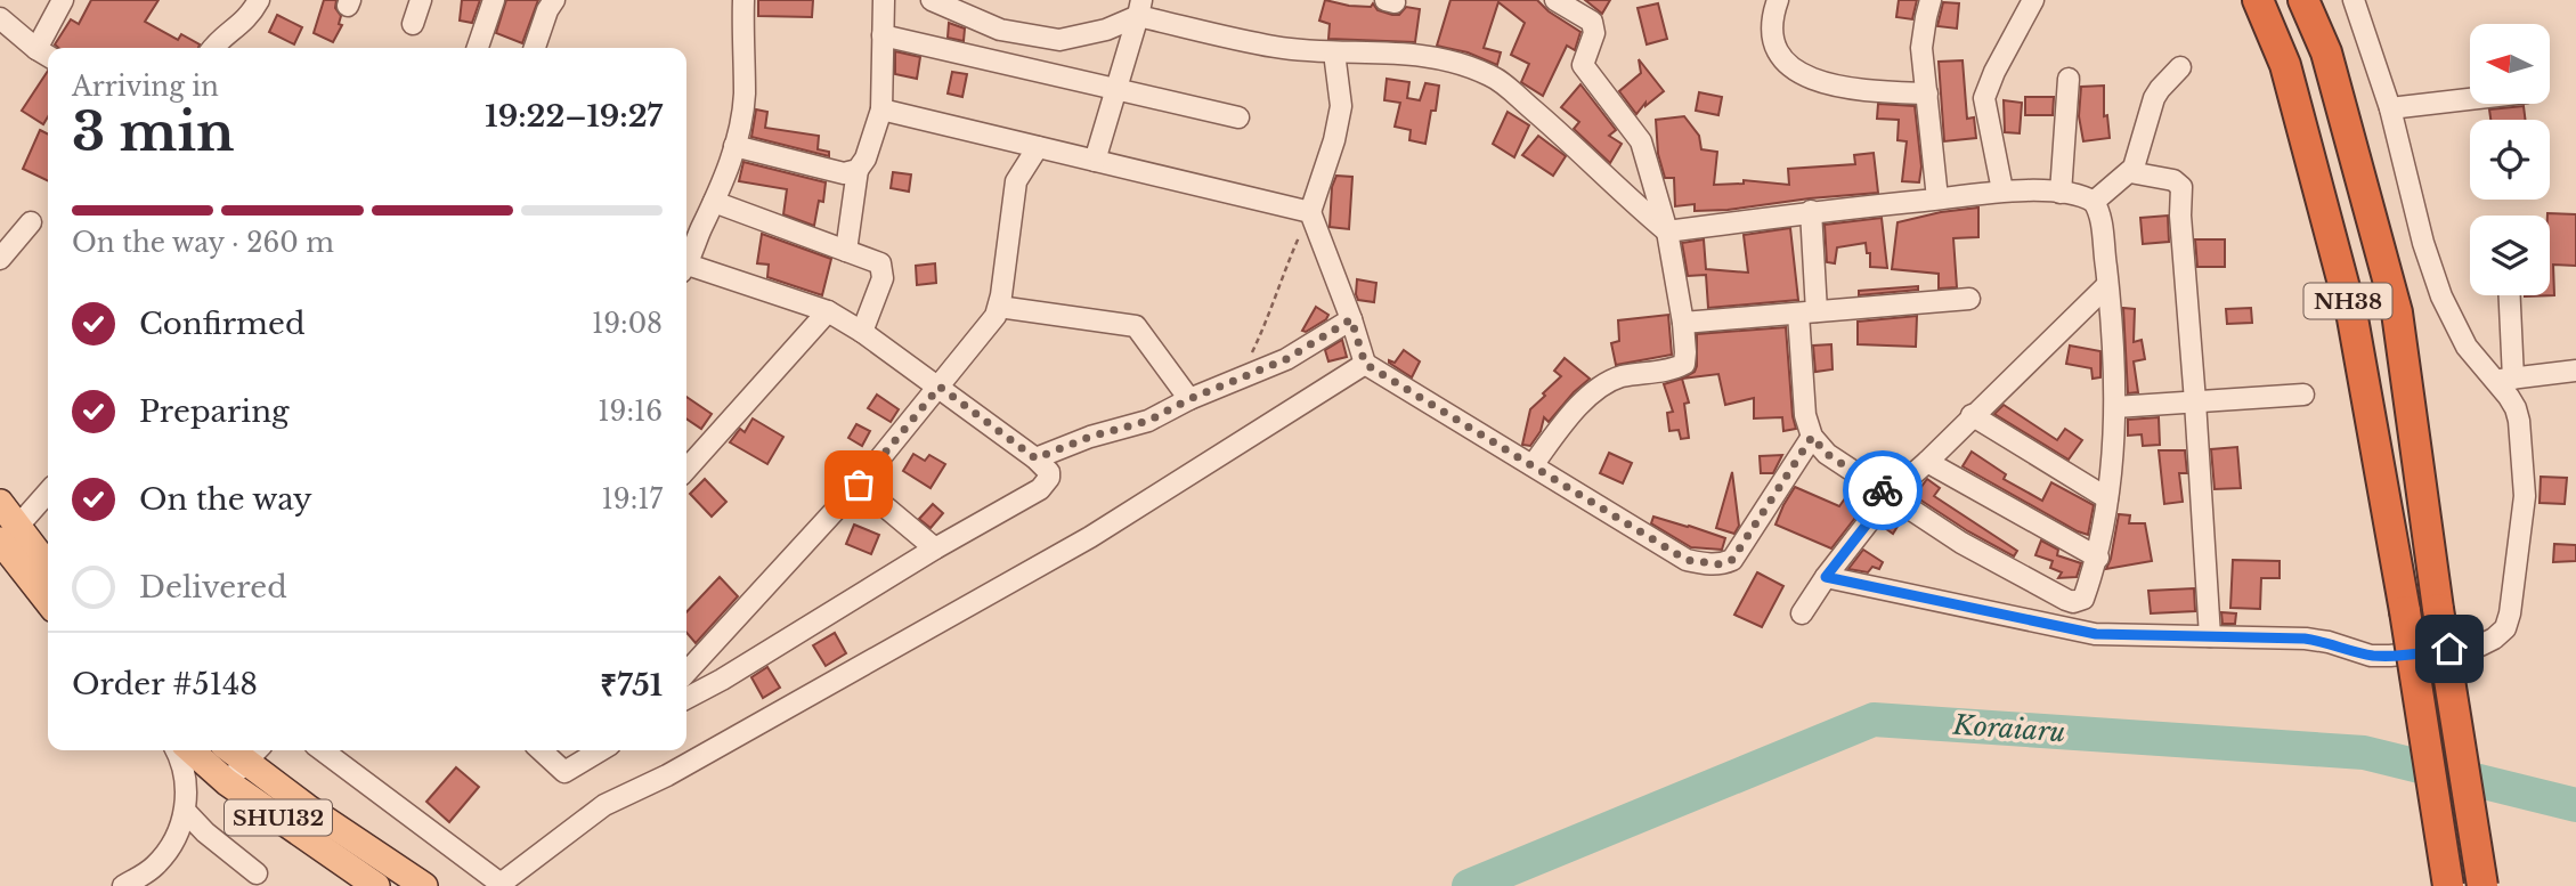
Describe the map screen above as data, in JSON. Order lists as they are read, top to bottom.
{
  "streets": {
    "highway": ["NH38"],
    "main road": ["SHU132"]
  },
  "water": ["Koraiaru"],
  "north": "left",
  "page": {
    "heading": ["3 min", "Arriving in", "19:22–19:27"],
    "panel": ["Order #5148", "₹751"],
    "bar": "On the way · 260 m",
    "list": [
      ["Confirmed", "19:08"],
      ["Preparing", "19:16"],
      ["On the way", "19:17"],
      "Delivered"
    ]
  }
}
